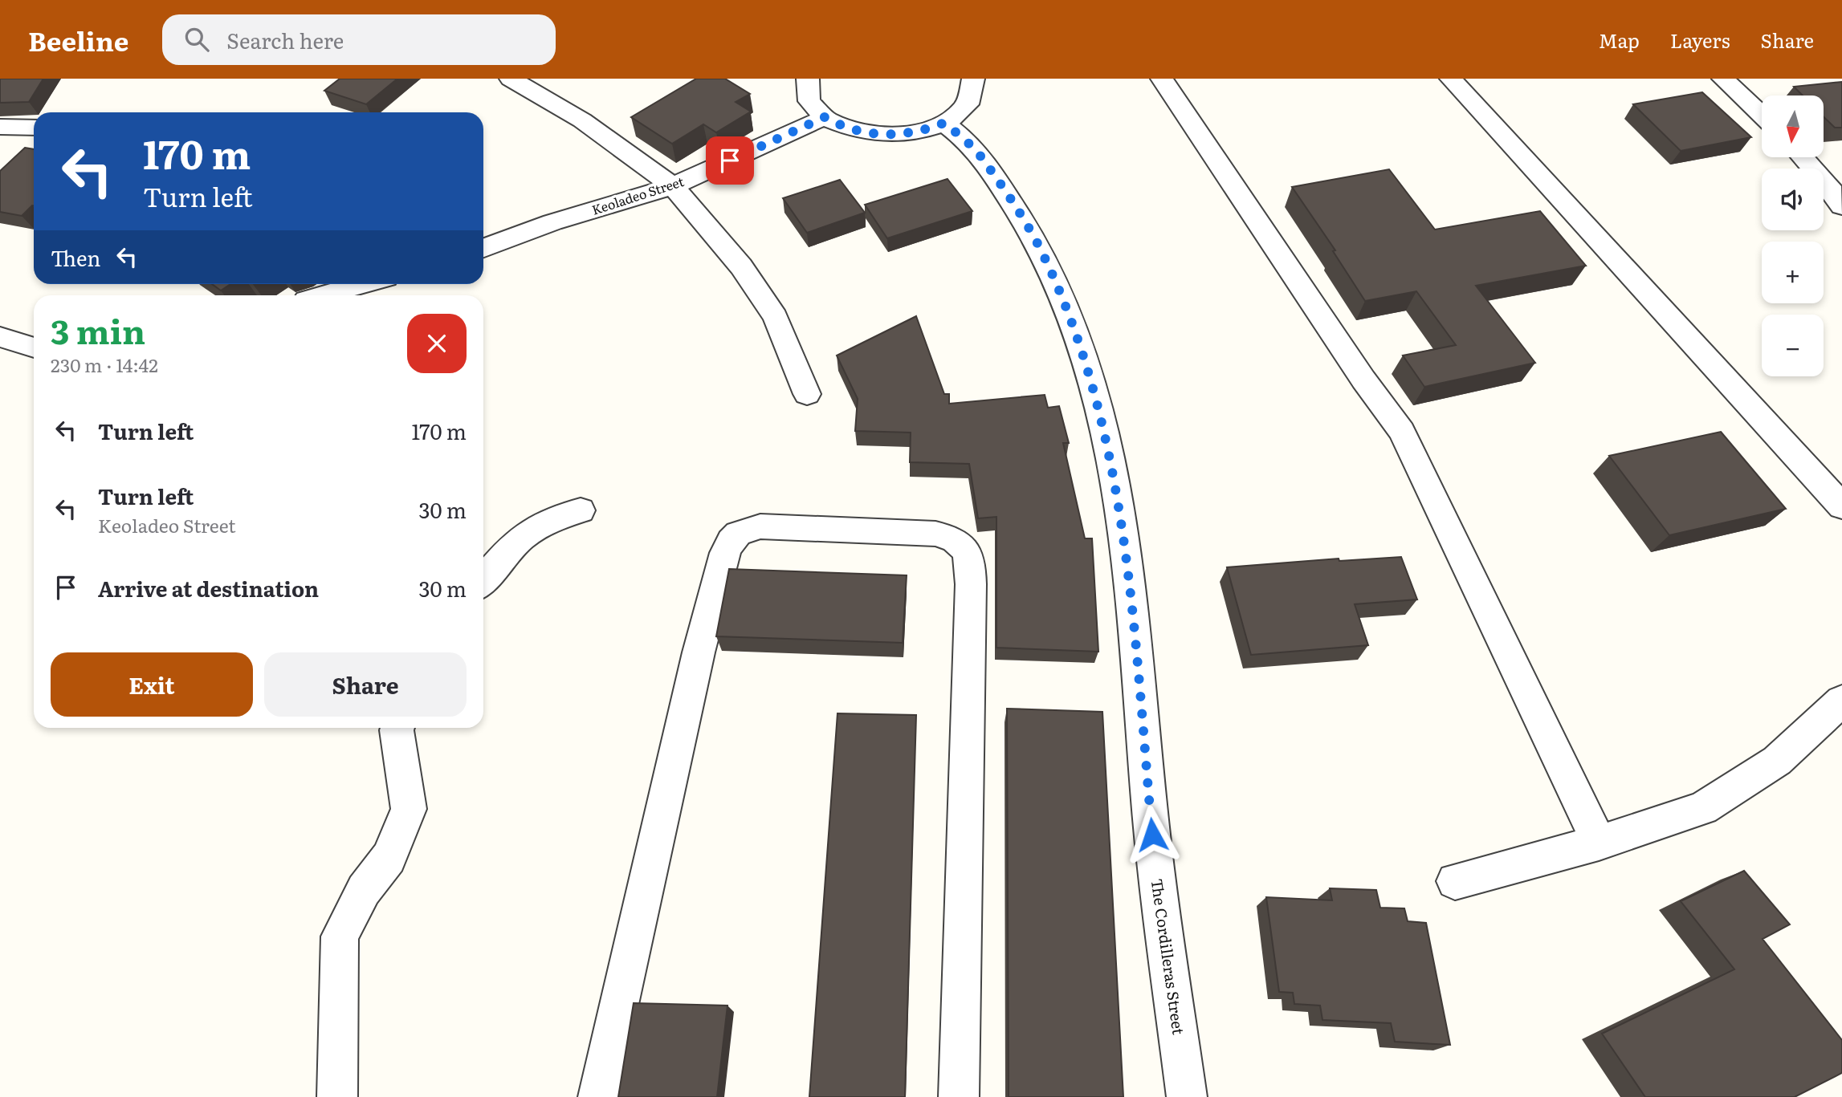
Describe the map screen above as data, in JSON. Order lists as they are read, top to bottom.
{
  "streets": {
    "street": ["Keoladeo Street", "The Cordilleras Street"]
  },
  "north": "bottom",
  "page": {
    "header": "Beeline",
    "search": "Search here",
    "nav": ["Map", "Layers", "Share"],
    "map_buttons": ["+", "−"],
    "turn": ["170 m", "Turn left"],
    "then": "Then",
    "heading": ["3 min", "230 m · 14:42"],
    "list": [
      {
        "name": "Turn left",
        "value": "170 m"
      },
      {
        "name": "Turn left",
        "note": "Keoladeo Street",
        "value": "30 m"
      },
      {
        "name": "Arrive at destination",
        "value": "30 m"
      }
    ],
    "buttons": ["Exit", "Share"]
  }
}
